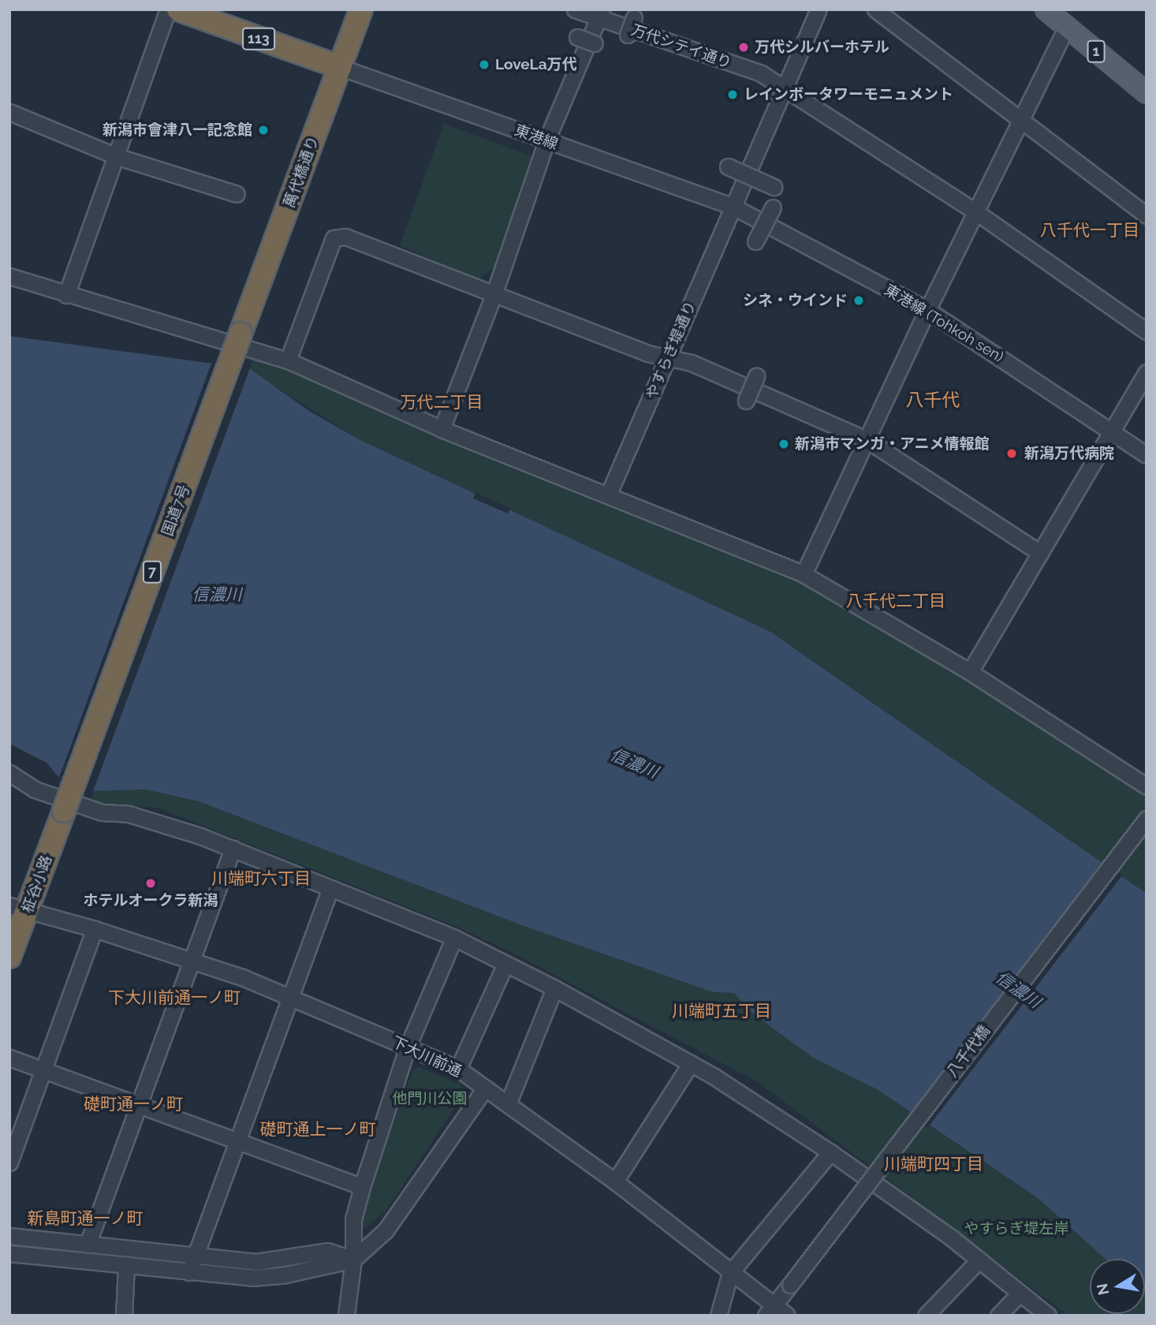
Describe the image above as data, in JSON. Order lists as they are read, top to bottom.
{
  "streets": {
    "highway": [
      "113",
      "萬代橋通り",
      "国道7号",
      "7",
      "柾谷小路"
    ],
    "main road": ["1"],
    "street": [
      "万代シテイ通り",
      "東港線",
      "東港線 (Tohkoh sen)",
      "やすらぎ堤通り",
      "八千代橋",
      "下大川前通"
    ]
  },
  "crossings": [
    ["113", "東港線"],
    ["113", "萬代橋通り"],
    ["万代シテイ通り", "やすらぎ堤通り"],
    ["東港線", "萬代橋通り"],
    ["東港線", "東港線 (Tohkoh sen)"],
    ["東港線", "やすらぎ堤通り"],
    ["萬代橋通り", "国道7号"],
    ["東港線 (Tohkoh sen)", "やすらぎ堤通り"],
    ["国道7号", "柾谷小路"],
    ["柾谷小路", "下大川前通"],
    ["八千代橋", "下大川前通"]
  ],
  "districts": [
    "八千代一丁目",
    "八千代",
    "万代二丁目",
    "八千代二丁目",
    "川端町六丁目",
    "下大川前通一ノ町",
    "川端町五丁目",
    "礎町通一ノ町",
    "礎町通上一ノ町",
    "川端町四丁目",
    "新島町通一ノ町"
  ],
  "water": ["信濃川"],
  "parks": ["他門川公園", "やすらぎ堤左岸"],
  "places": [
    "万代シルバーホテル",
    "LoveLa万代",
    "レインボータワーモニュメント",
    "新潟市會津八一記念館",
    "シネ・ウインド",
    "新潟市マンガ・アニメ情報館",
    "新潟万代病院",
    "ホテルオークラ新潟"
  ],
  "north": "left"
}
